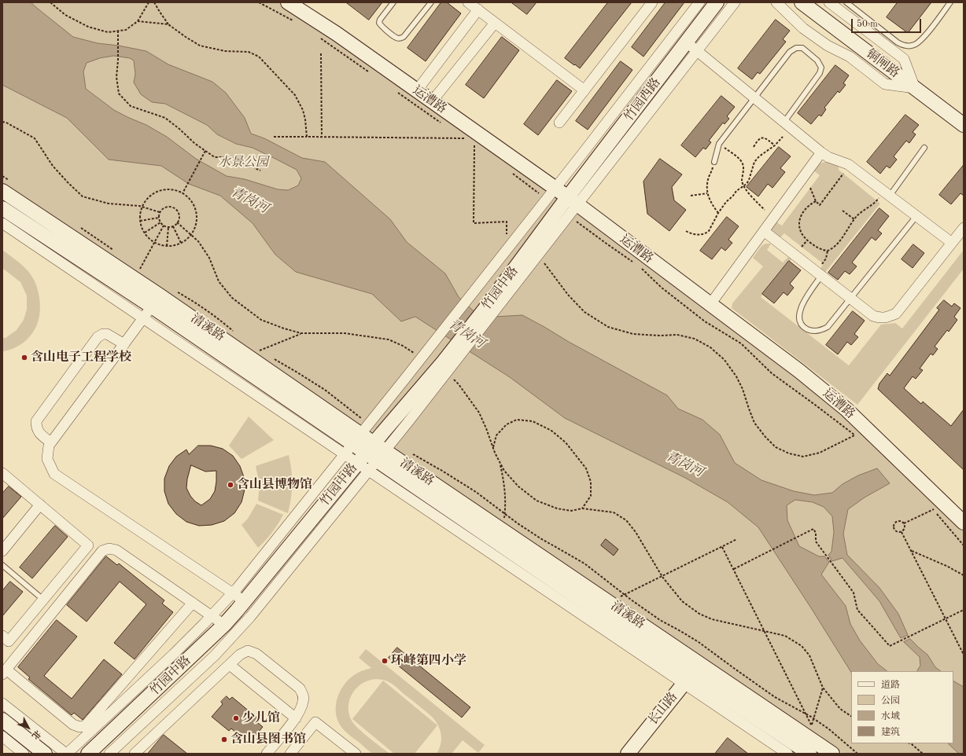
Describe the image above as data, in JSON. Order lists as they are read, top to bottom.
{
  "streets": {
    "main road": [
      "铜闸路",
      "运漕路",
      "竹园西路",
      "竹园中路",
      "清溪路",
      "长山路"
    ]
  },
  "crossings": [
    ["运漕路", "竹园西路"],
    ["运漕路", "竹园中路"],
    ["竹园西路", "竹园中路"],
    ["竹园中路", "清溪路"],
    ["清溪路", "长山路"]
  ],
  "water": ["青岗河"],
  "parks": ["水景公园"],
  "places": [
    "含山电子工程学校",
    "含山县博物馆",
    "环峰第四小学",
    "少儿馆",
    "含山县图书馆"
  ],
  "legend": [
    "道路",
    "公园",
    "水域",
    "建筑"
  ],
  "scale_bar": "50 m",
  "north": "bottom right"
}
